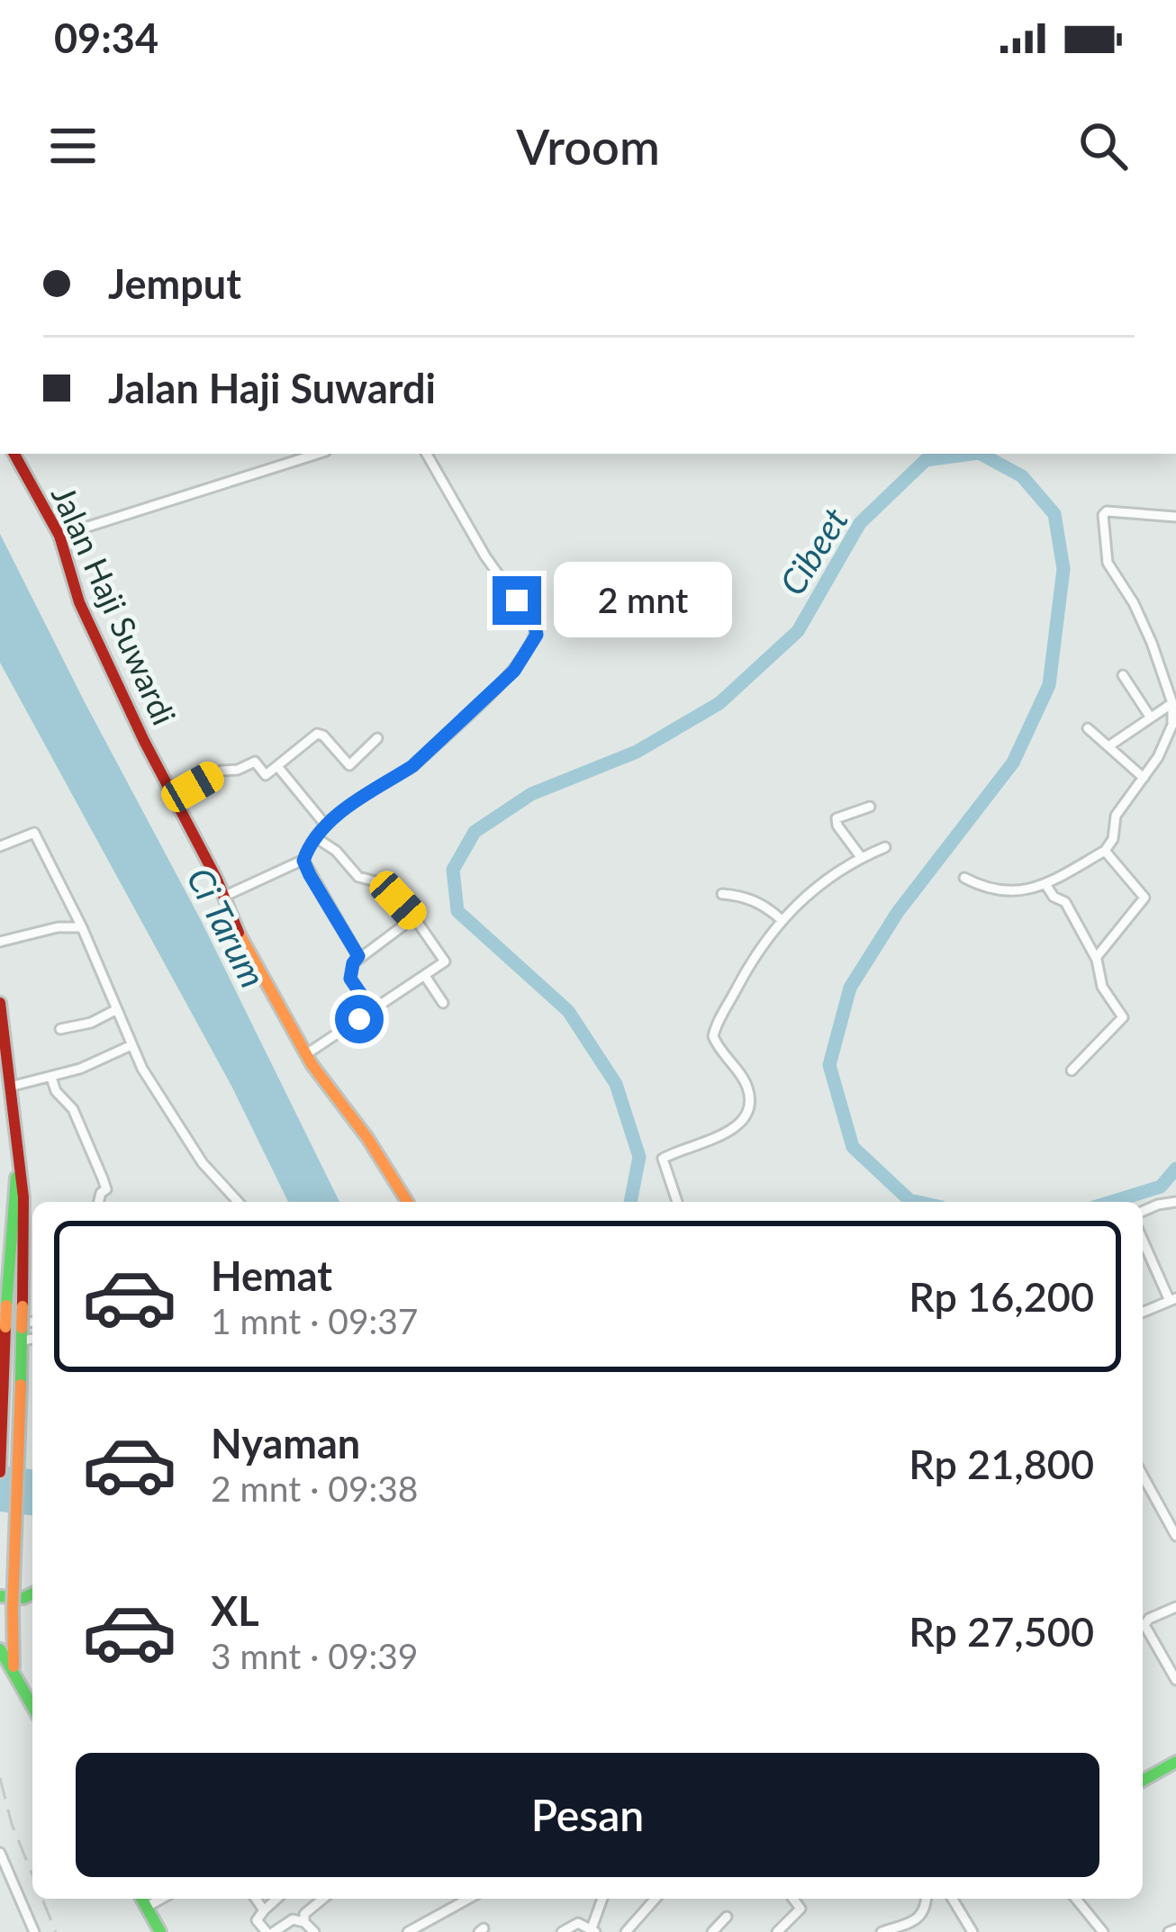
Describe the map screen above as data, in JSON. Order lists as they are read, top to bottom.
{
  "streets": {
    "street": ["Jalan Haji Suwardi"]
  },
  "water": ["Cibeet", "Ci Tarum"],
  "page": {
    "status": "09:34",
    "header": "Vroom",
    "banner": ["Jemput", "Jalan Haji Suwardi"],
    "bubble": "2 mnt",
    "list": [
      {
        "name": "Hemat",
        "note": "1 mnt · 09:37",
        "value": "Rp 16,200"
      },
      {
        "name": "Nyaman",
        "note": "2 mnt · 09:38",
        "value": "Rp 21,800"
      },
      {
        "name": "XL",
        "note": "3 mnt · 09:39",
        "value": "Rp 27,500"
      }
    ],
    "buttons": "Pesan"
  }
}
